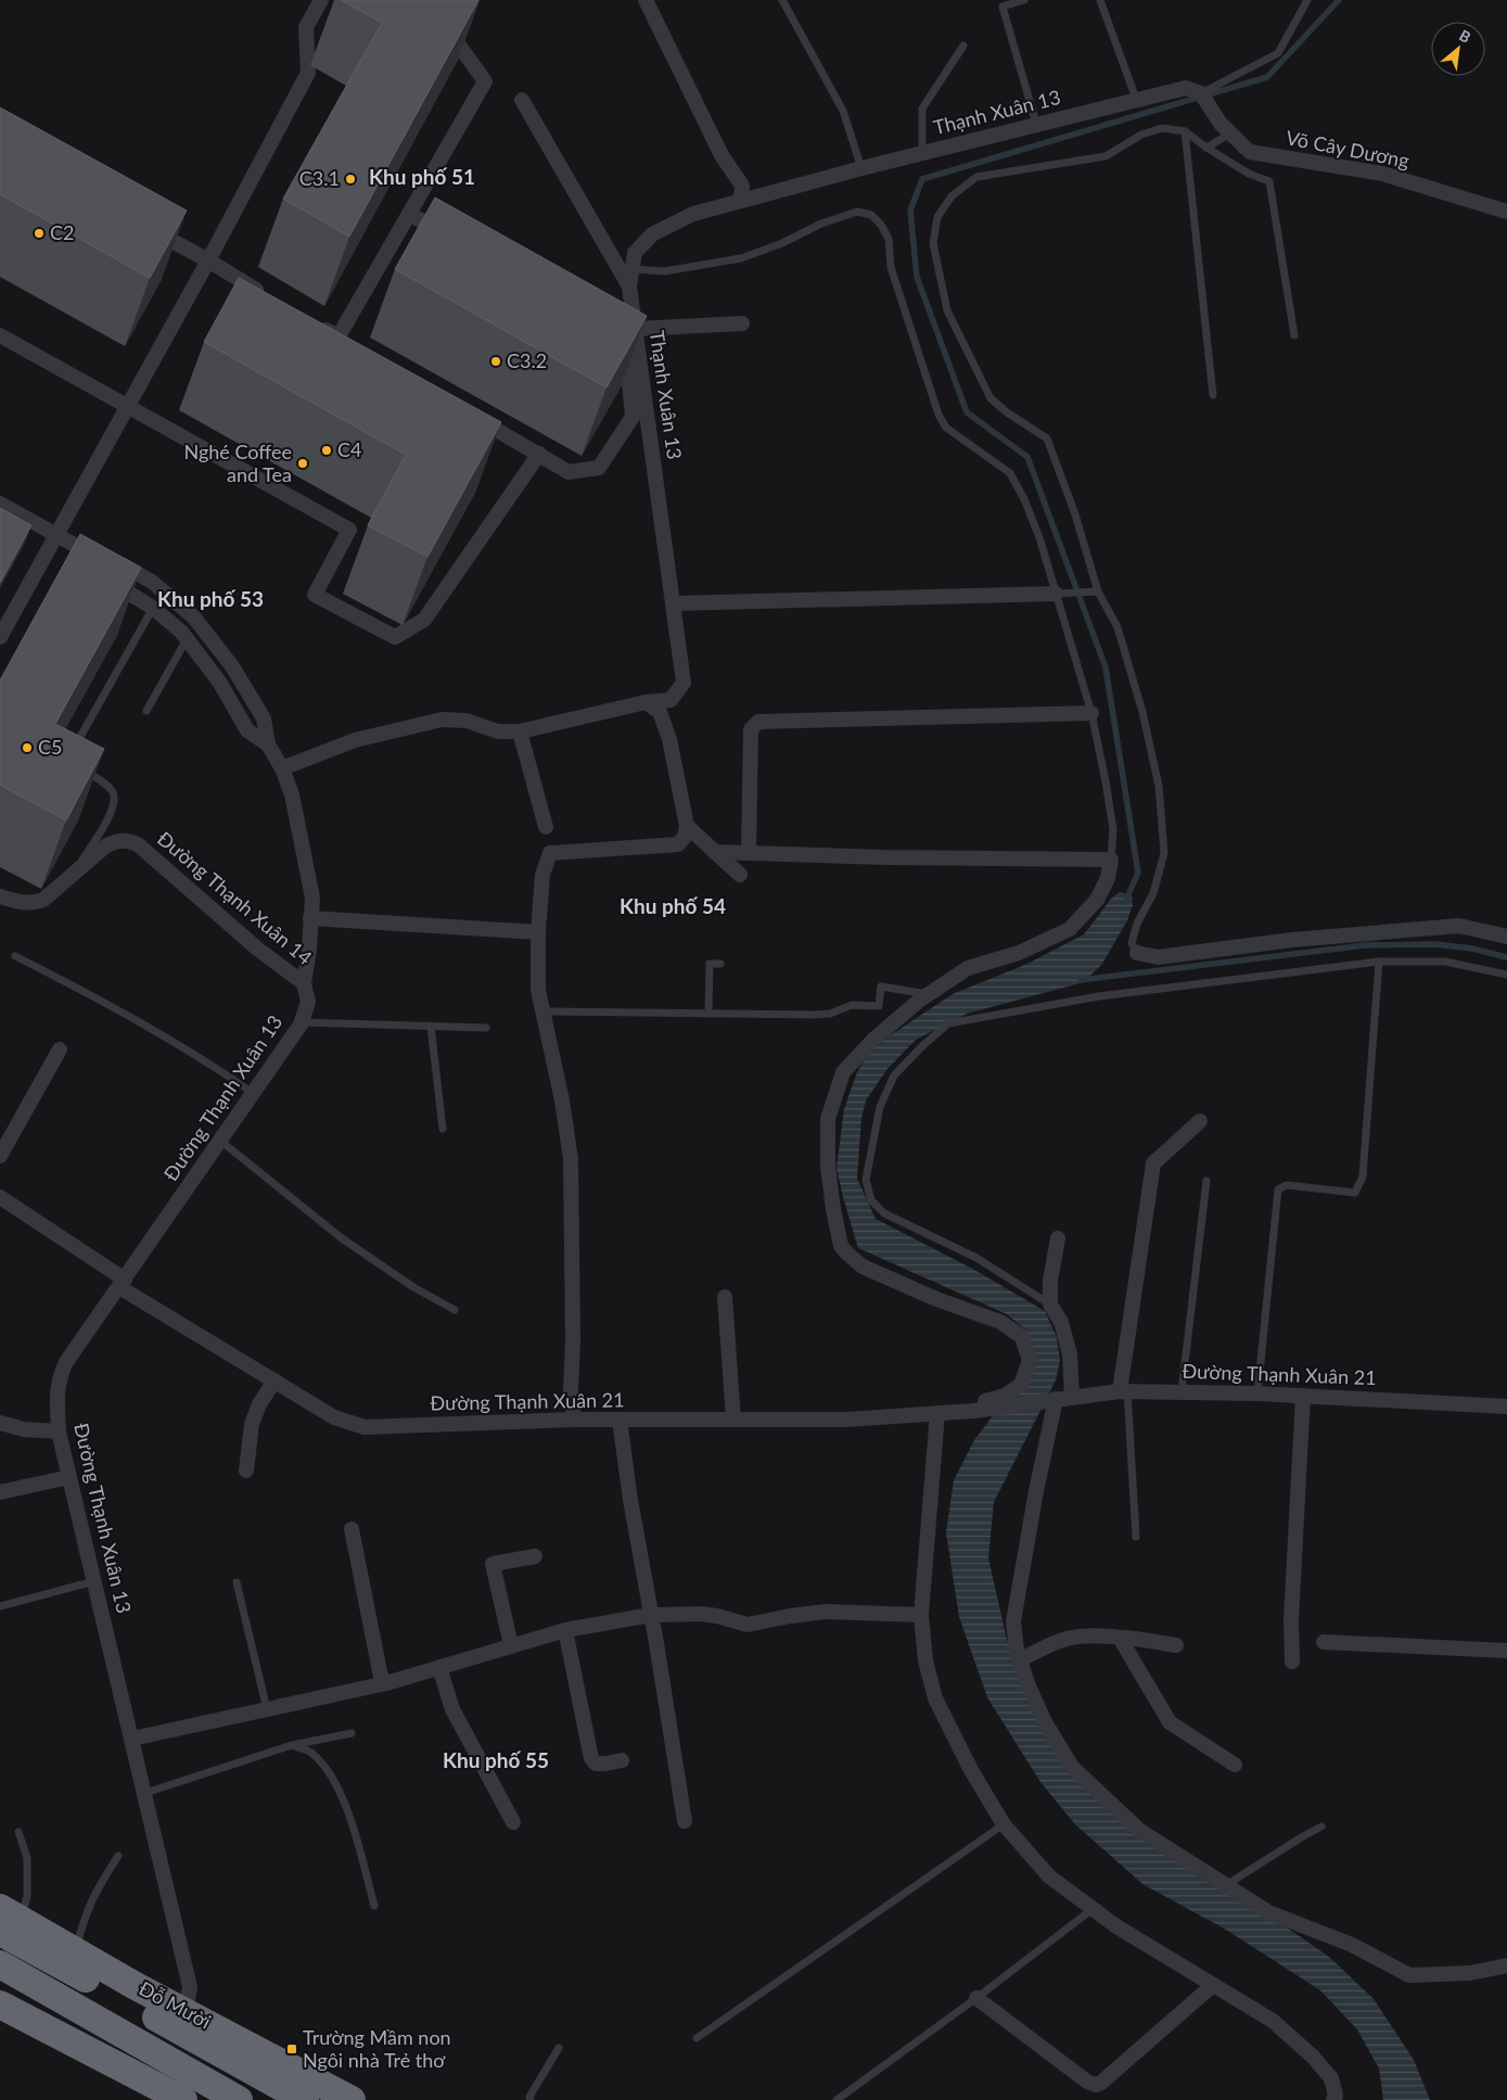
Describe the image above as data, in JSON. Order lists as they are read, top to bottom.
{
  "streets": {
    "highway": ["Đỗ Mười"],
    "street": [
      "Thạnh Xuân 13",
      "Võ Cây Dương",
      "Đường Thạnh Xuân 14",
      "Đường Thạnh Xuân 13",
      "Đường Thạnh Xuân 21"
    ]
  },
  "crossings": [
    ["Thạnh Xuân 13", "Võ Cây Dương"],
    ["Đường Thạnh Xuân 14", "Đường Thạnh Xuân 13"],
    ["Đường Thạnh Xuân 13", "Đường Thạnh Xuân 21"],
    ["Đường Thạnh Xuân 13", "Đỗ Mười"]
  ],
  "districts": [
    "Khu phố 51",
    "Khu phố 53",
    "Khu phố 54",
    "Khu phố 55"
  ],
  "places": {
    "other": [
      "С3.1",
      "С2",
      "C3.2",
      "C4",
      "Nghé Coffee and Tea",
      "C5"
    ],
    "transit": ["Trường Mầm non Ngôi nhà Trẻ thơ"]
  },
  "north": "top right"
}
